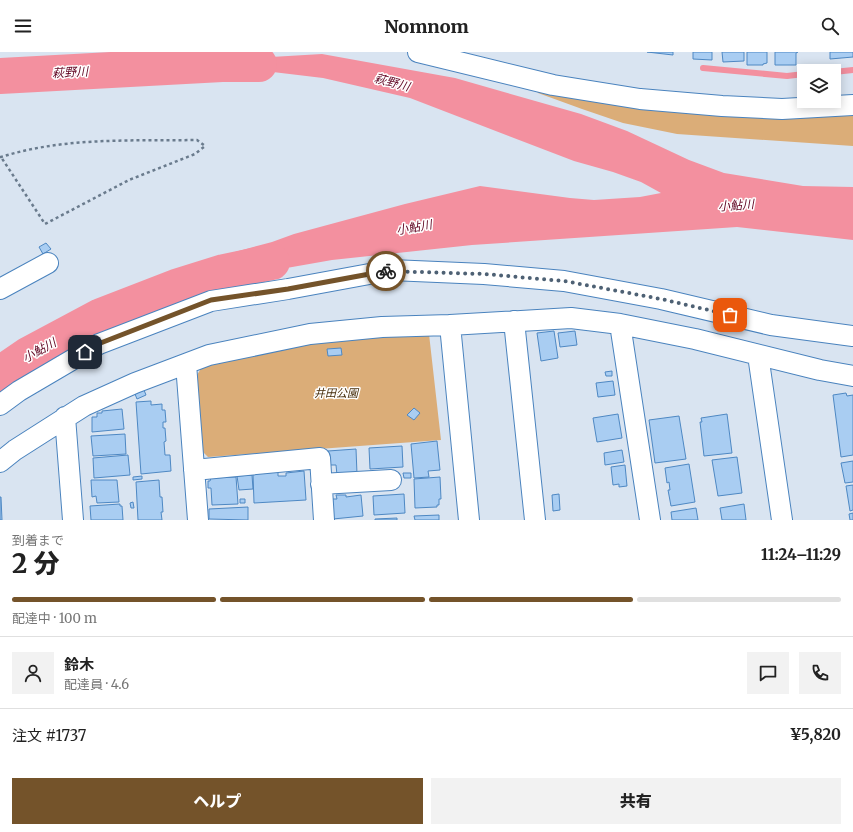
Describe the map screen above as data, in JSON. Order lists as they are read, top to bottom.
{
  "water": ["萩野川", "小鮎川"],
  "parks": ["井田公園"],
  "page": {
    "header": "Nomnom",
    "heading": ["2 分", "到着まで", "11:24–11:29"],
    "panel": [
      "鈴木",
      "配達員 · 4.6",
      "注文 #1737",
      "¥5,820"
    ],
    "bar": "配達中 · 100 m",
    "buttons": ["ヘルプ", "共有"]
  }
}
